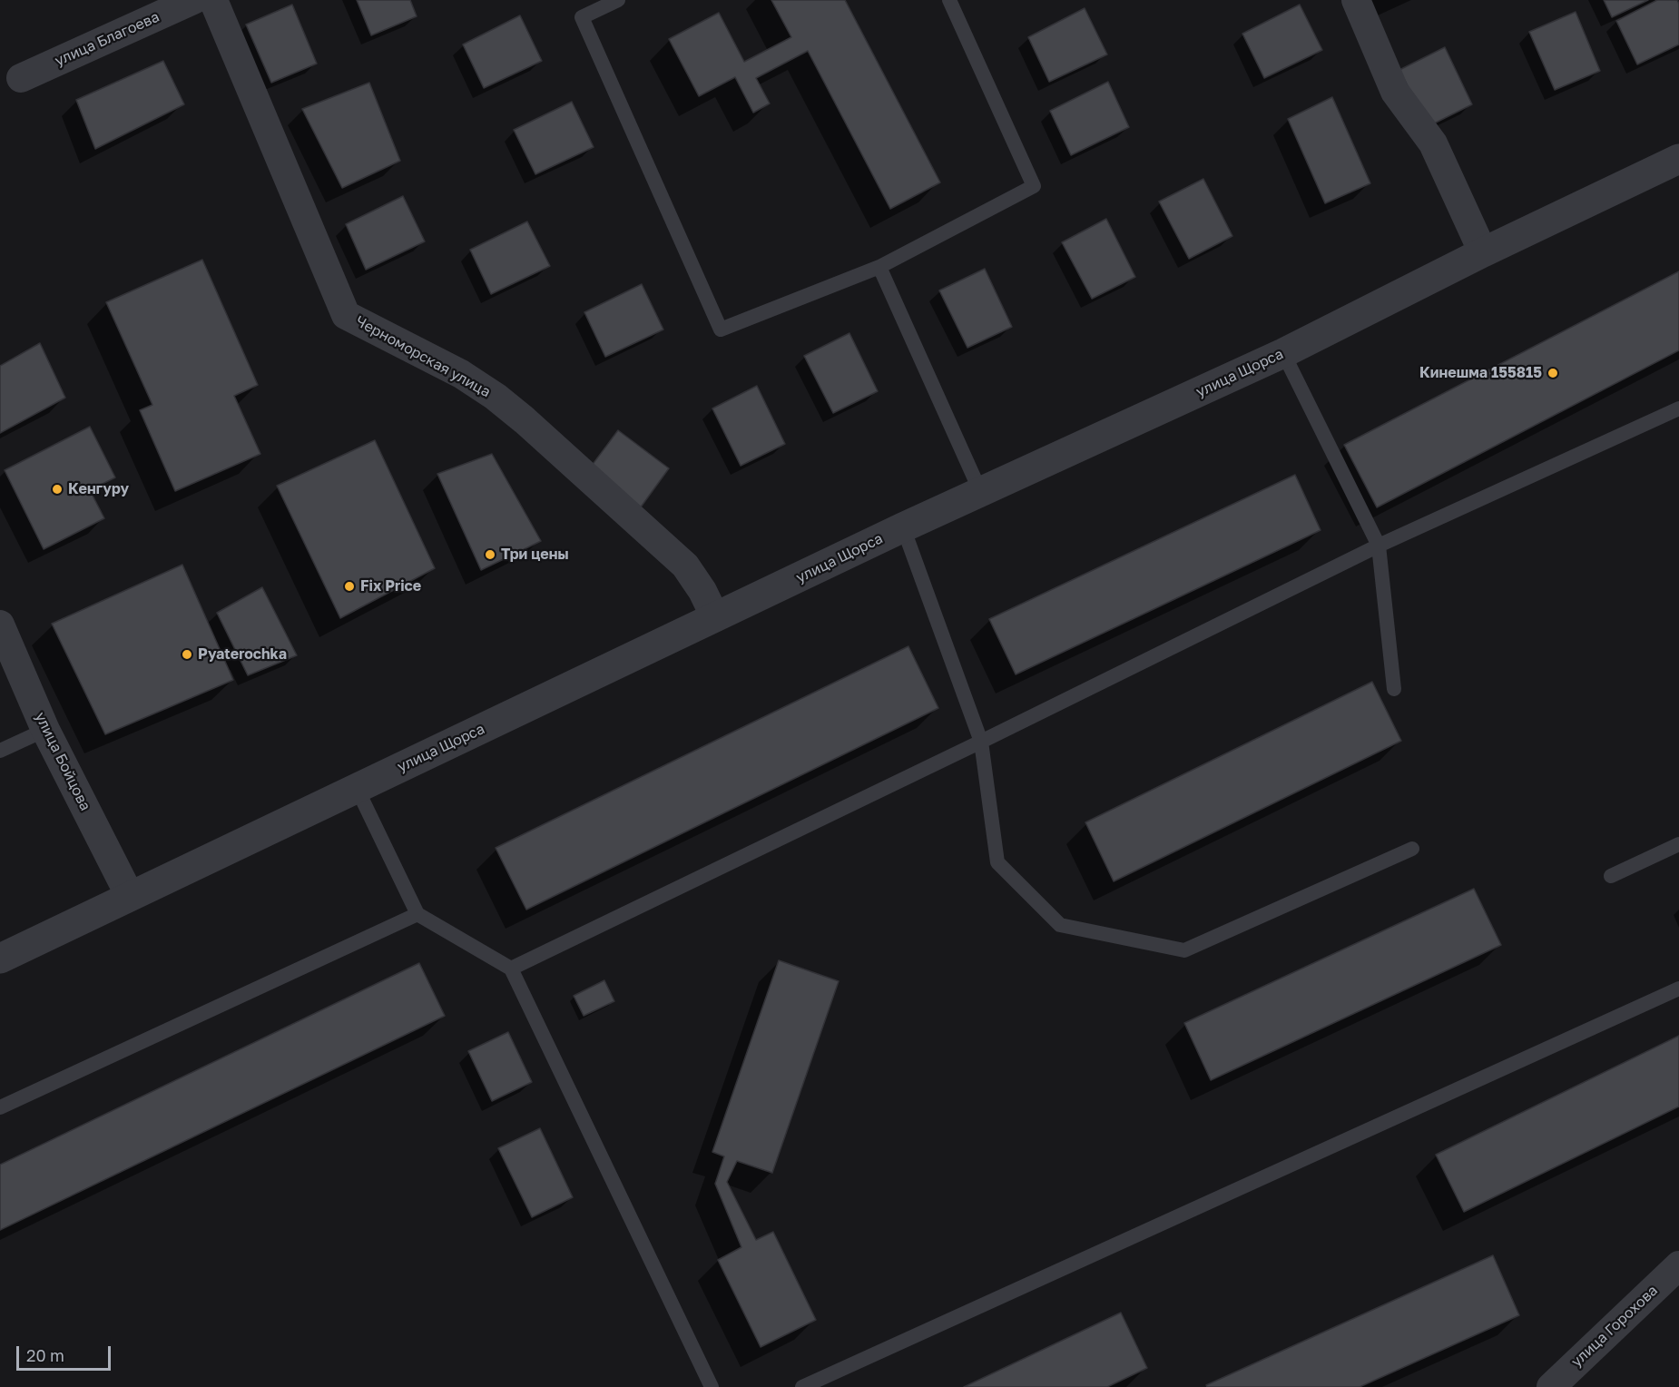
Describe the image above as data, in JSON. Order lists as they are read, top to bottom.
{
  "streets": {
    "street": [
      "улица Благоева",
      "Черноморская улица",
      "улица Щорса",
      "улица Бойцова",
      "улица Горохова"
    ]
  },
  "crossings": [
    ["Черноморская улица", "улица Щорса"],
    ["улица Щорса", "улица Бойцова"]
  ],
  "places": [
    "Кинешма 155815",
    "Кенгуру",
    "Три цены",
    "Fix Price",
    "Pyaterochka"
  ],
  "scale_bar": "20 m"
}
